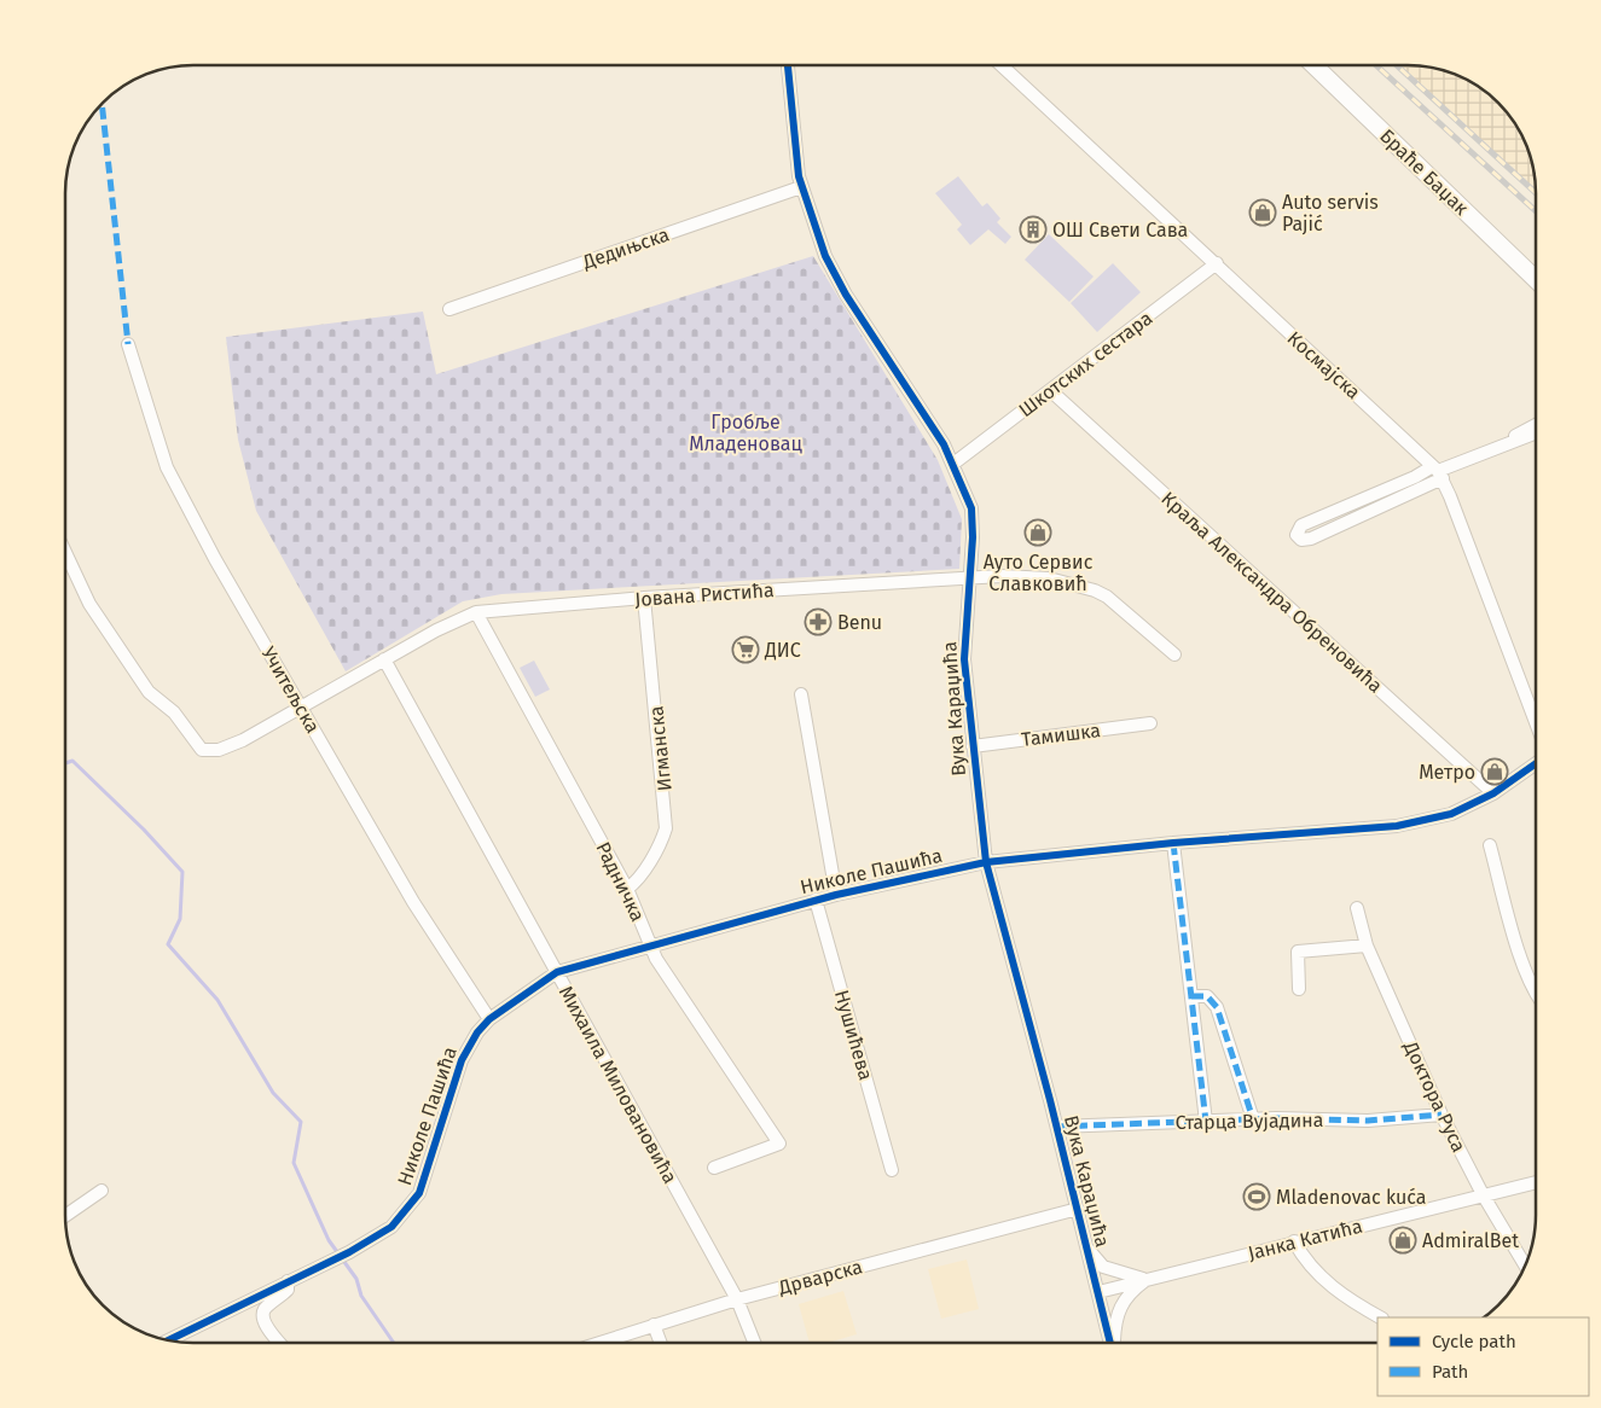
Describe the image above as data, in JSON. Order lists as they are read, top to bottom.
{
  "streets": {
    "main road": ["Браће Баџак"],
    "street": [
      "Дедињска",
      "Шкотских сестара",
      "Космајска",
      "Краља Александра Обреновића",
      "Јована Ристића",
      "Учитељска",
      "Вука Караџића",
      "Тамишка",
      "Игманска",
      "Николе Пашића",
      "Радничка",
      "Нушићева",
      "Михаила Миловановића",
      "Доктора Руса",
      "Старца Вујадина",
      "Јанка Катића",
      "Дрварска"
    ]
  },
  "crossings": [
    ["Дедињска", "Вука Караџића"],
    ["Шкотских сестара", "Космајска"],
    ["Шкотских сестара", "Краља Александра Обреновића"],
    ["Шкотских сестара", "Вука Караџића"],
    ["Краља Александра Обреновића", "Николе Пашића"],
    ["Јована Ристића", "Учитељска"],
    ["Јована Ристића", "Вука Караџића"],
    ["Јована Ристића", "Игманска"],
    ["Јована Ристића", "Радничка"],
    ["Јована Ристића", "Михаила Миловановића"],
    ["Учитељска", "Николе Пашића"],
    ["Вука Караџића", "Тамишка"],
    ["Вука Караџића", "Николе Пашића"],
    ["Вука Караџића", "Старца Вујадина"],
    ["Вука Караџића", "Јанка Катића"],
    ["Вука Караџића", "Дрварска"],
    ["Игманска", "Радничка"],
    ["Николе Пашића", "Радничка"],
    ["Николе Пашића", "Нушићева"],
    ["Николе Пашића", "Михаила Миловановића"],
    ["Михаила Миловановића", "Дрварска"],
    ["Доктора Руса", "Старца Вујадина"],
    ["Доктора Руса", "Јанка Катића"]
  ],
  "parks": ["Гробље Младеновац"],
  "places": {
    "shop": [
      "Auto servis Pajić",
      "Ауто Сервис Славковић",
      "Метро",
      "AdmiralBet"
    ],
    "building": ["ОШ Свети Сава"],
    "pharmacy": ["Benu"],
    "supermarket": ["ДИС"],
    "sports": ["Mladenovac kuća"]
  },
  "legend": ["Cycle path", "Path"]
}
